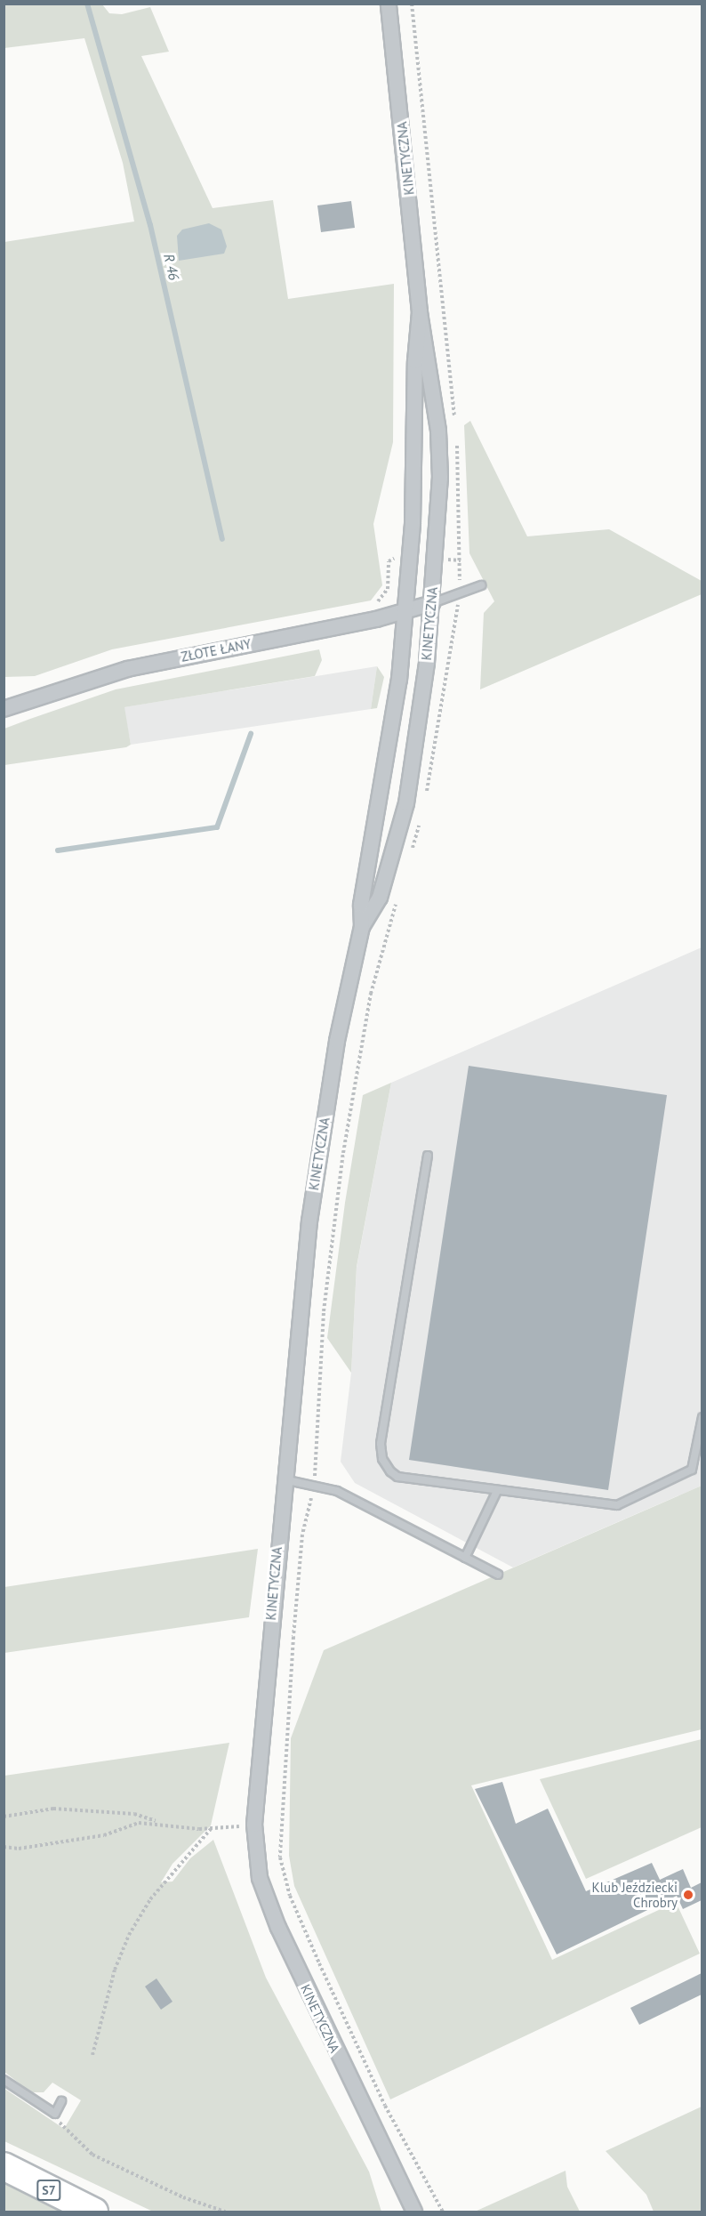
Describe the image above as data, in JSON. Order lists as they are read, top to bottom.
{
  "streets": {
    "highway": ["S7"],
    "street": ["KINETYCZNA", "ZŁOTE ŁANY"]
  },
  "crossings": [
    ["KINETYCZNA", "ZŁOTE ŁANY"]
  ],
  "water": ["R 46"],
  "places": ["Klub Jeździecki Chrobry"]
}
